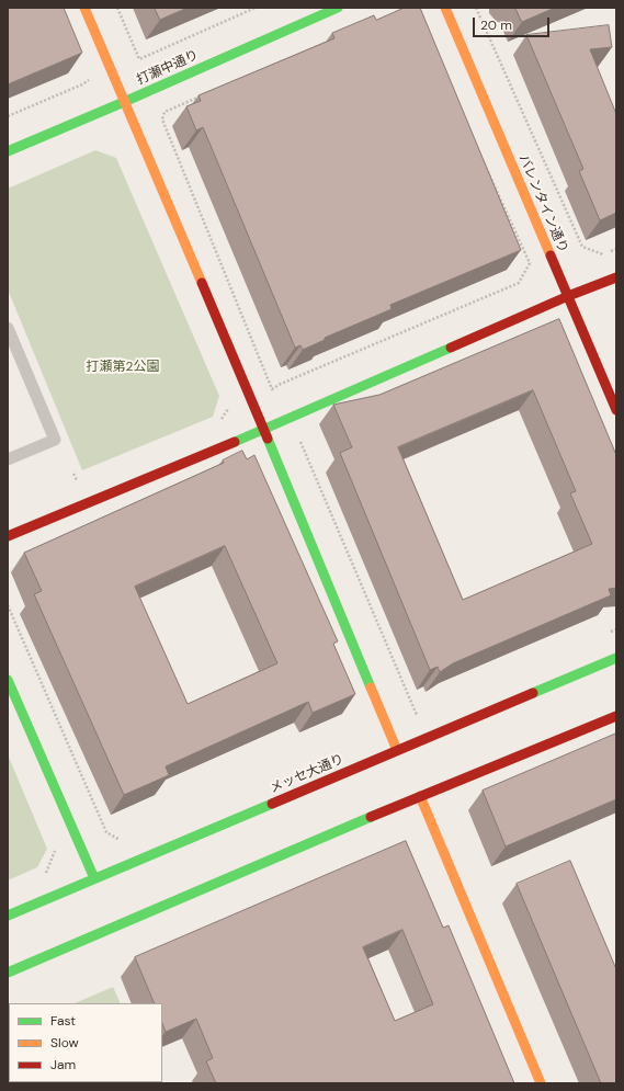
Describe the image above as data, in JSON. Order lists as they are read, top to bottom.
{
  "streets": {
    "street": ["打瀬中通り", "バレンタイン通り", "メッセ大通り"]
  },
  "parks": ["打瀬第2公園"],
  "legend": ["Fast", "Slow", "Jam"],
  "scale_bar": "20 m"
}
